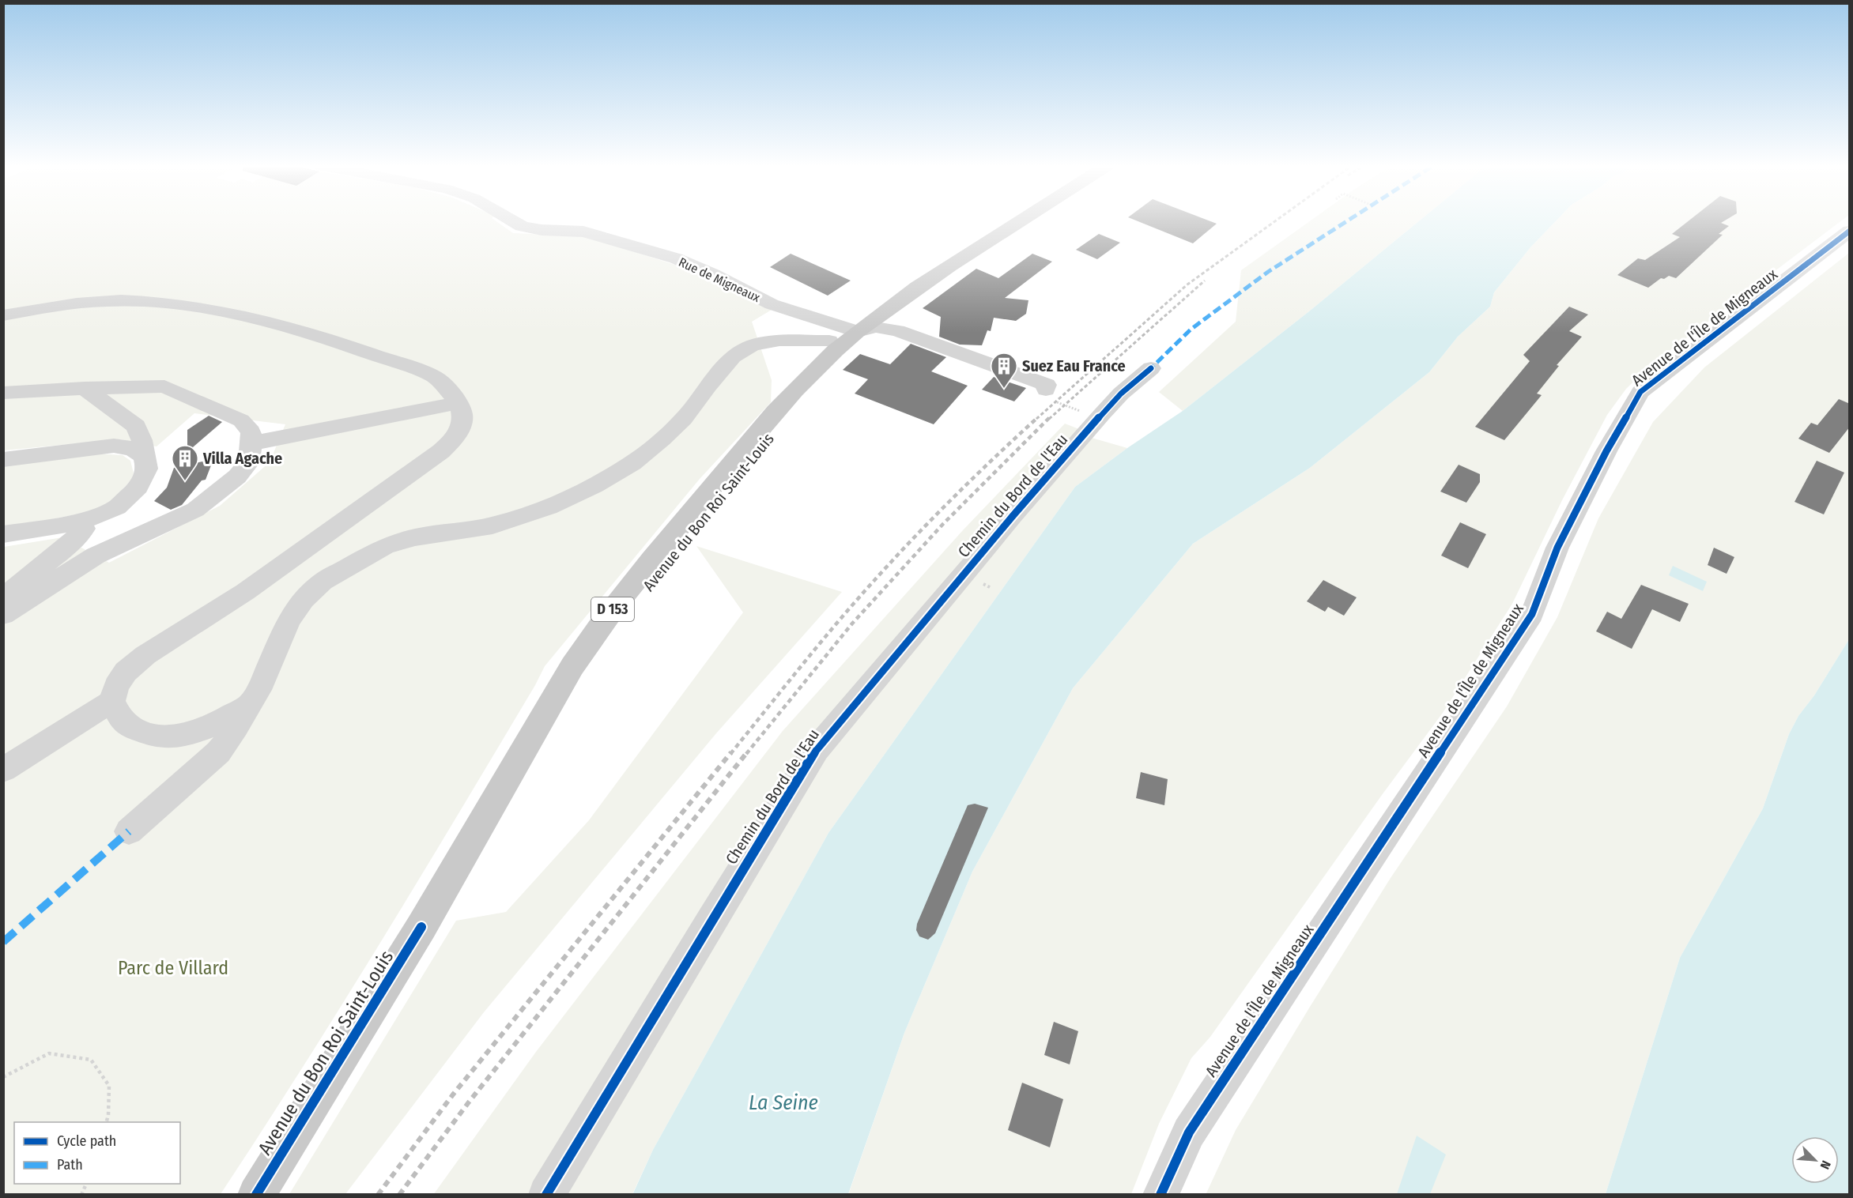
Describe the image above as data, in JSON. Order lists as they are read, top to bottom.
{
  "streets": {
    "main road": ["Avenue du Bon Roi Saint-Louis", "D 153"],
    "street": ["Rue de Migneaux", "Avenue de l'Île de Migneaux", "Chemin du Bord de l'Eau"]
  },
  "crossings": [
    ["Rue de Migneaux", "Avenue du Bon Roi Saint-Louis"],
    ["Rue de Migneaux", "D 153"],
    ["Avenue du Bon Roi Saint-Louis", "D 153"]
  ],
  "water": ["La Seine"],
  "parks": ["Parc de Villard"],
  "places": {
    "building": ["Suez Eau France", "Villa Agache"]
  },
  "legend": ["Cycle path", "Path"],
  "north": "bottom right"
}
